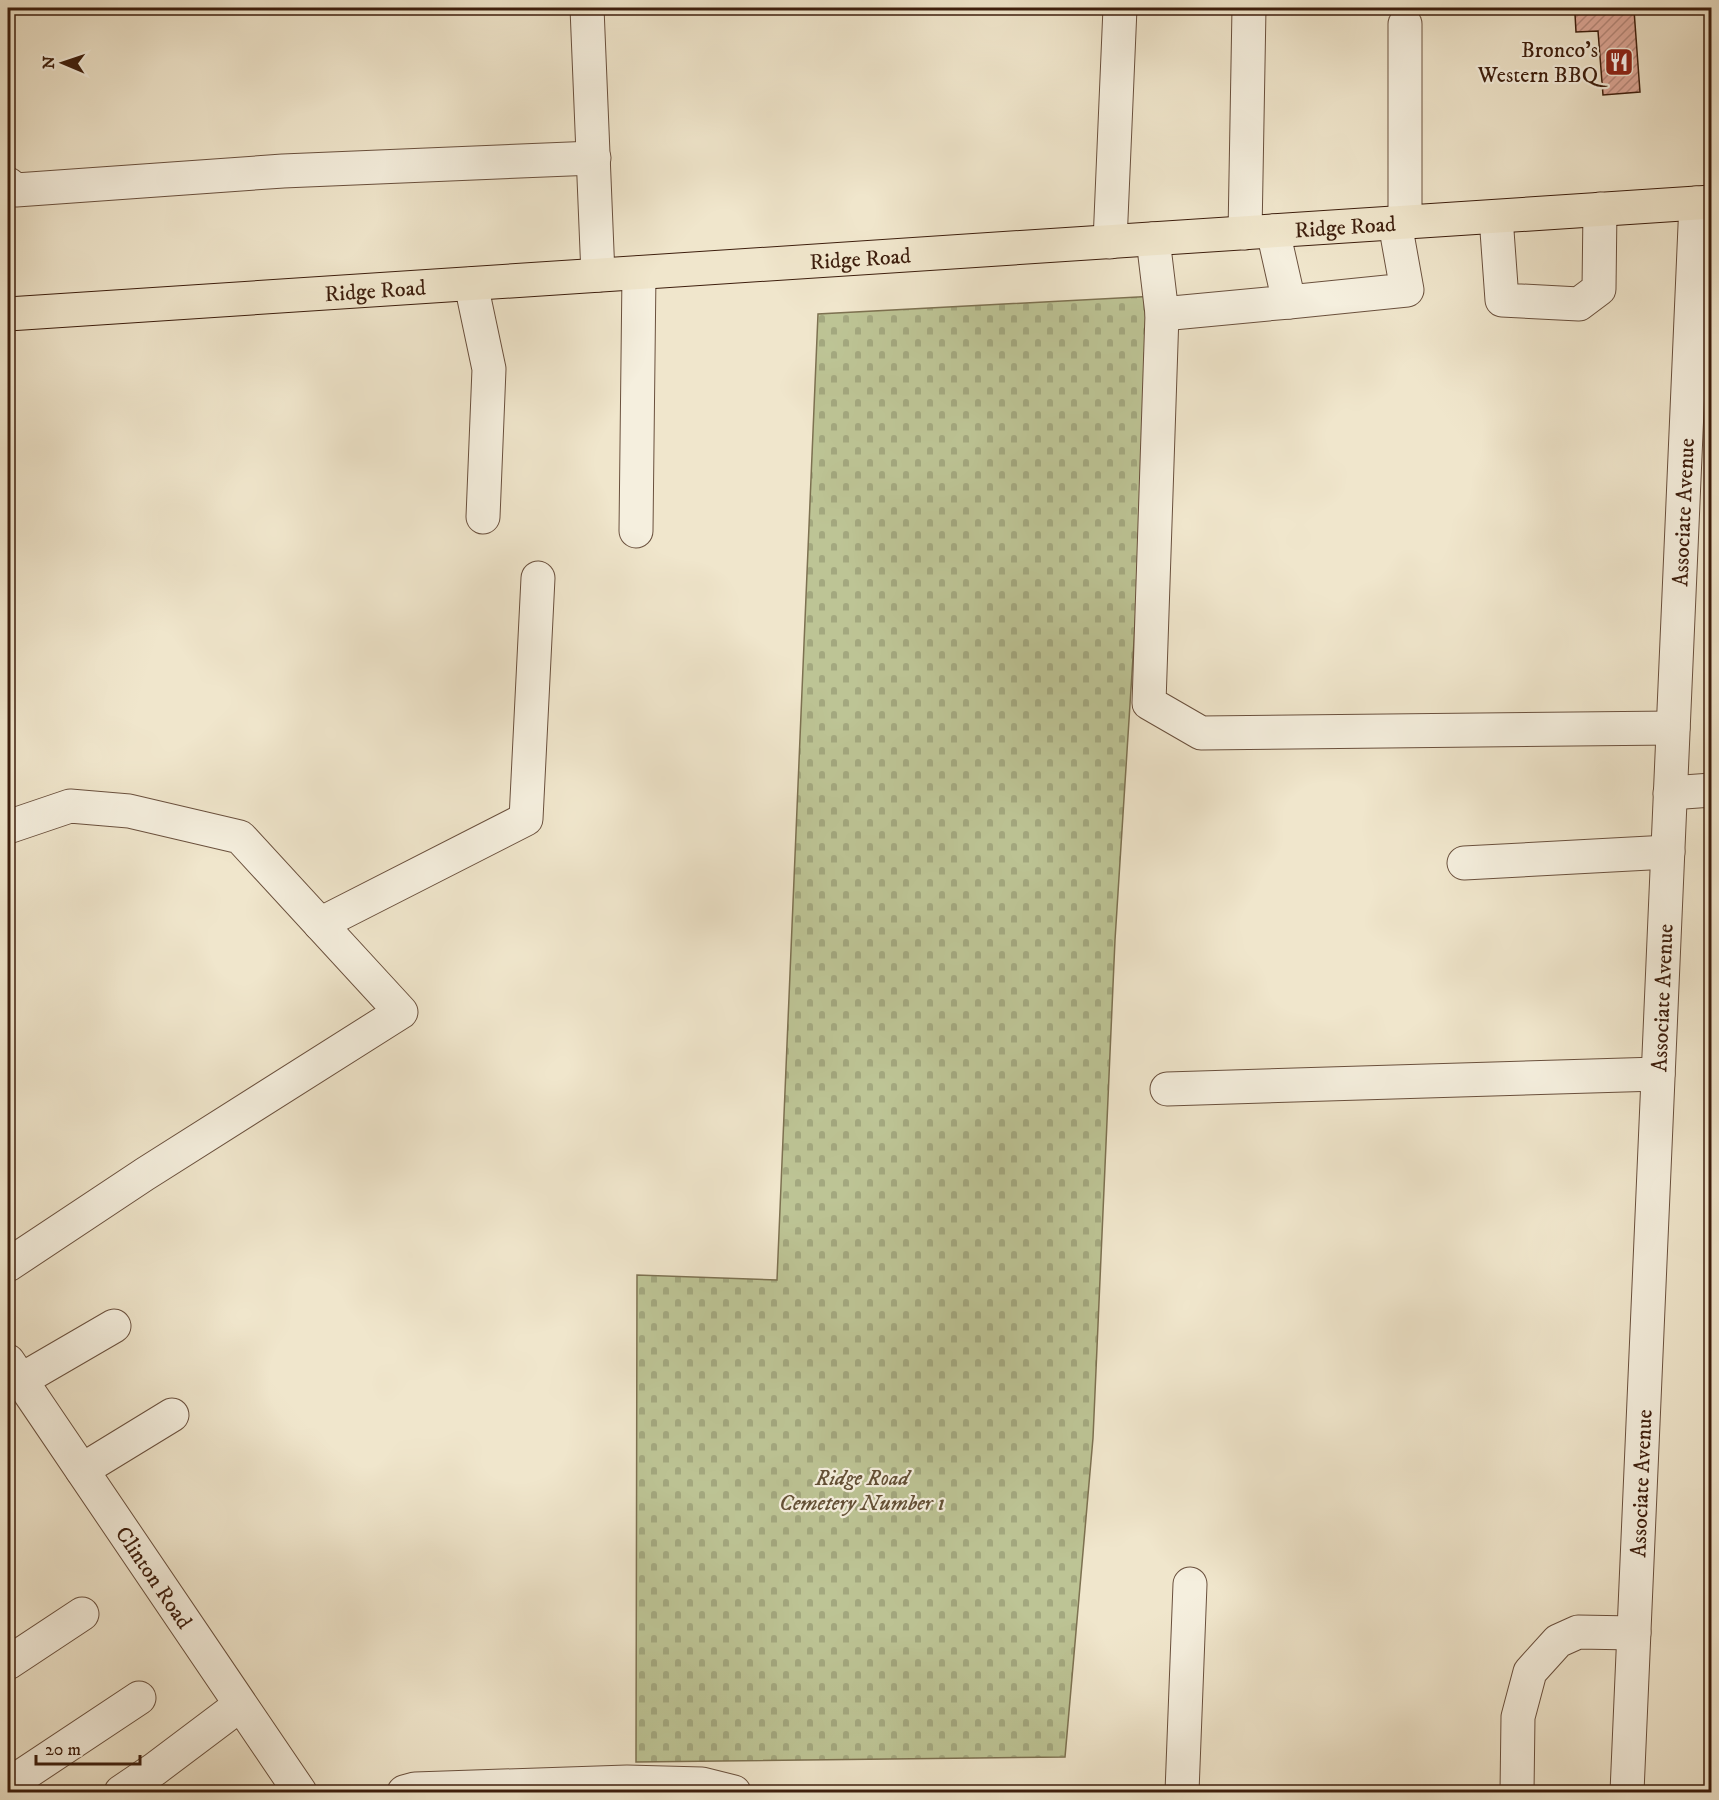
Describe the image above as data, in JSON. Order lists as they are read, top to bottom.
{
  "streets": {
    "main road": ["Ridge Road"],
    "street": ["Associate Avenue", "Clinton Road"]
  },
  "crossings": [
    ["Ridge Road", "Associate Avenue"]
  ],
  "parks": ["Ridge Road Cemetery Number 1"],
  "places": {
    "restaurant": ["Bronco’s Western BBQ"]
  },
  "scale_bar": "20 m",
  "north": "left"
}
